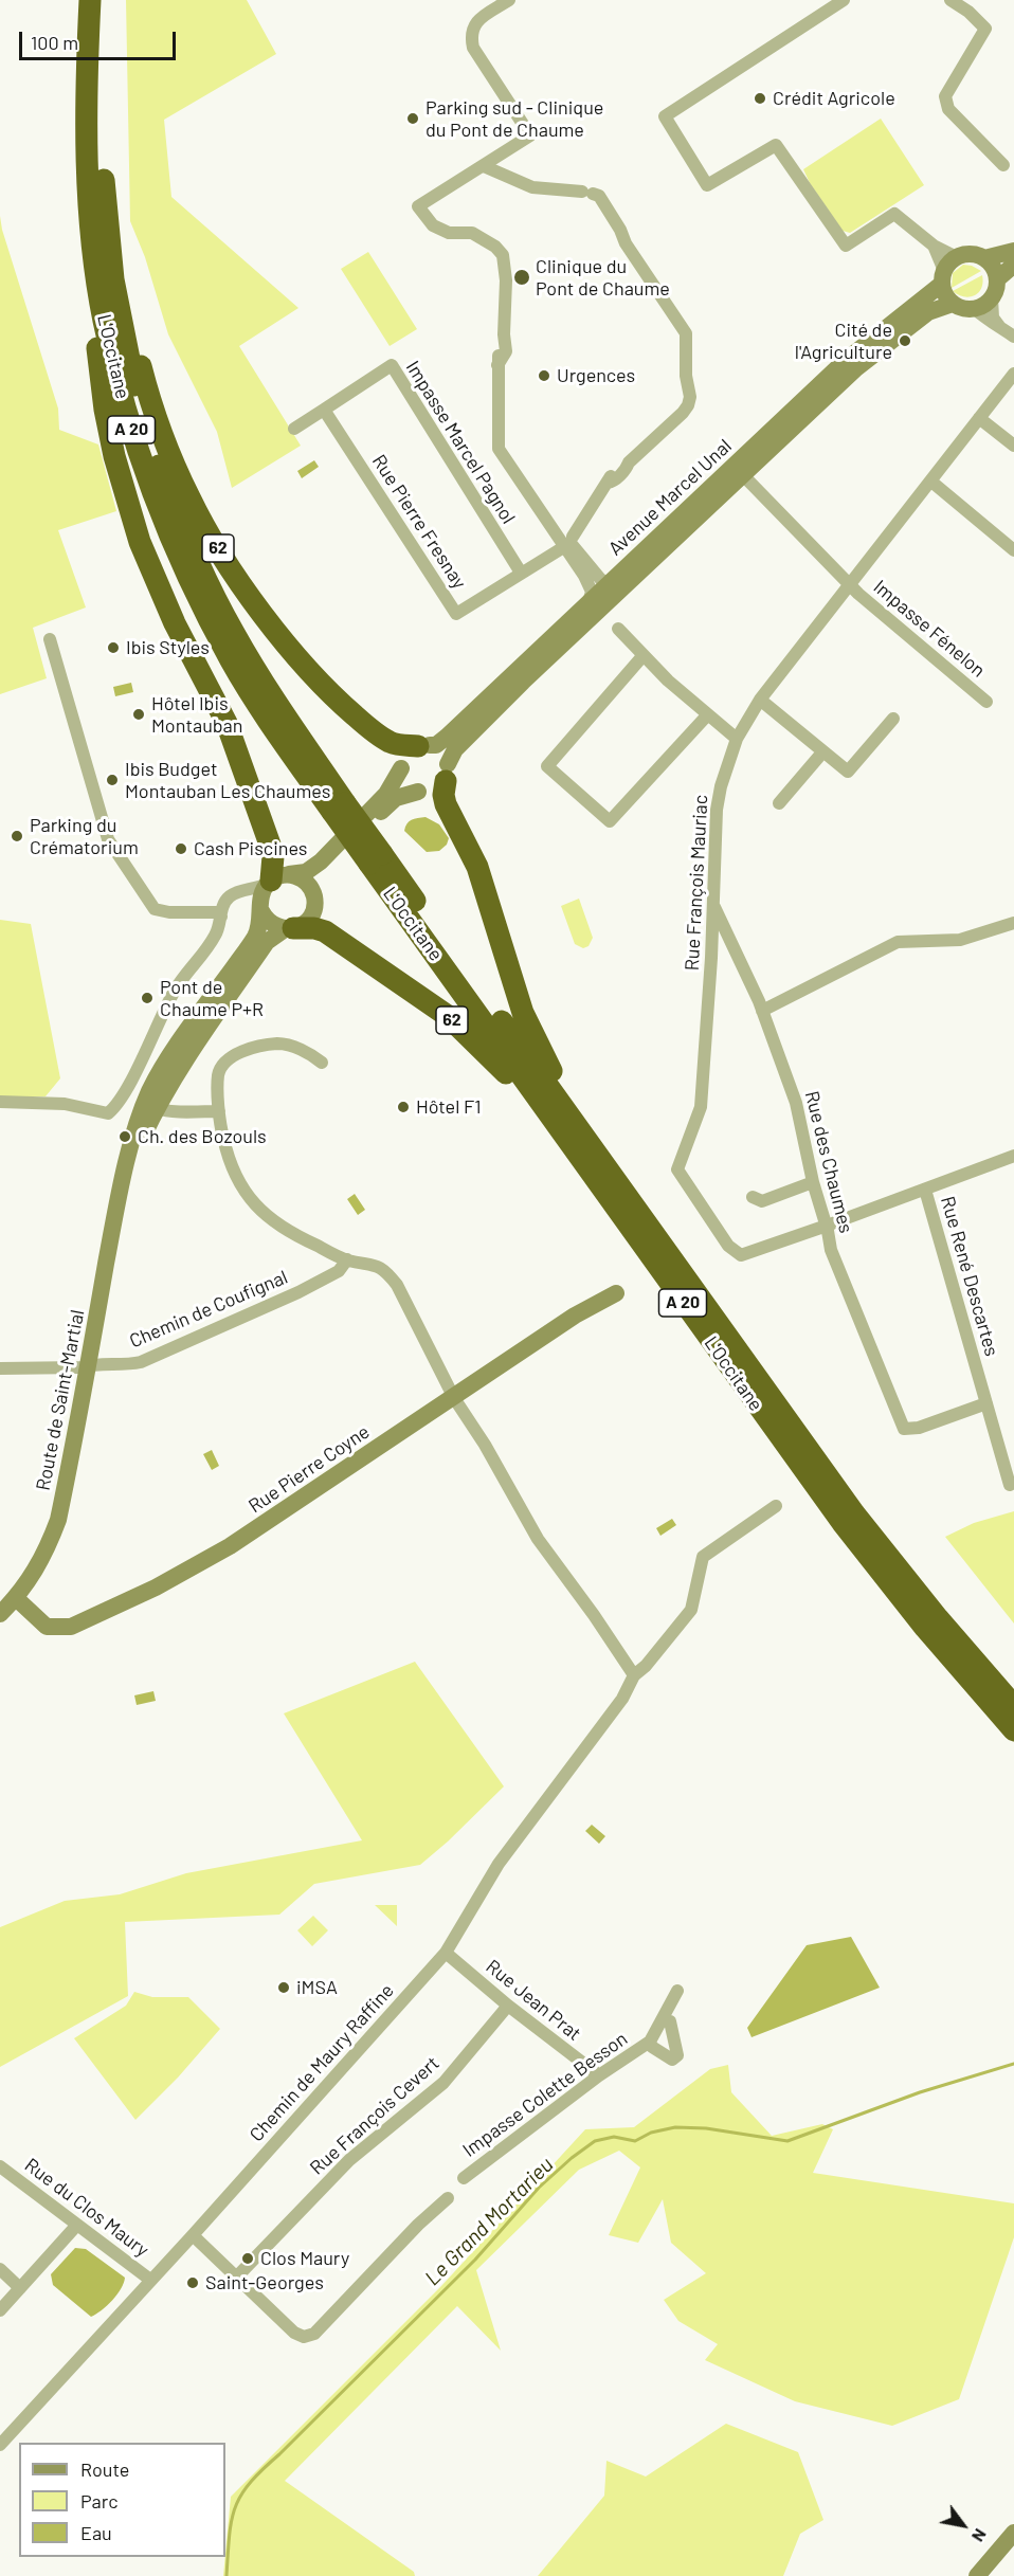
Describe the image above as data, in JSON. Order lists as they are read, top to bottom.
{
  "streets": {
    "highway": ["L'Occitane", "A 20", "62"],
    "main road": ["Avenue Marcel Unal", "Route de Saint-Martial", "Rue Pierre Coyne"],
    "street": [
      "Impasse Marcel Pagnol",
      "Rue Pierre Fresnay",
      "Impasse Fénelon",
      "Rue François Mauriac",
      "Rue des Chaumes",
      "Rue René Descartes",
      "Chemin de Coufignal",
      "Rue Jean Prat",
      "Chemin de Maury Raffine",
      "Impasse Colette Besson",
      "Rue François Cevert",
      "Rue du Clos Maury"
    ]
  },
  "crossings": [
    ["L'Occitane", "62"],
    ["Impasse Marcel Pagnol", "Rue Pierre Fresnay"],
    ["Avenue Marcel Unal", "62"],
    ["Avenue Marcel Unal", "Impasse Fénelon"],
    ["62", "Route de Saint-Martial"],
    ["Impasse Fénelon", "Rue François Mauriac"],
    ["Rue François Mauriac", "Rue des Chaumes"],
    ["Rue des Chaumes", "Rue René Descartes"],
    ["Chemin de Coufignal", "Route de Saint-Martial"],
    ["Route de Saint-Martial", "Rue Pierre Coyne"],
    ["Rue Jean Prat", "Chemin de Maury Raffine"],
    ["Rue Jean Prat", "Impasse Colette Besson"],
    ["Rue Jean Prat", "Rue François Cevert"],
    ["Chemin de Maury Raffine", "Rue du Clos Maury"]
  ],
  "water": ["Le Grand Mortarieu"],
  "places": [
    "Crédit Agricole",
    "Parking sud - Clinique du Pont de Chaume",
    "Clinique du Pont de Chaume",
    "Cité de l'Agriculture",
    "Urgences",
    "Ibis Styles",
    "Hôtel Ibis Montauban",
    "Ibis Budget Montauban Les Chaumes",
    "Parking du Crématorium",
    "Cash Piscines",
    "Pont de Chaume P+R",
    "Hôtel F1",
    "Ch. des Bozouls",
    "iMSA",
    "Clos Maury",
    "Saint-Georges"
  ],
  "legend": ["Route", "Parc", "Eau"],
  "scale_bar": "100 m",
  "north": "bottom right"
}
